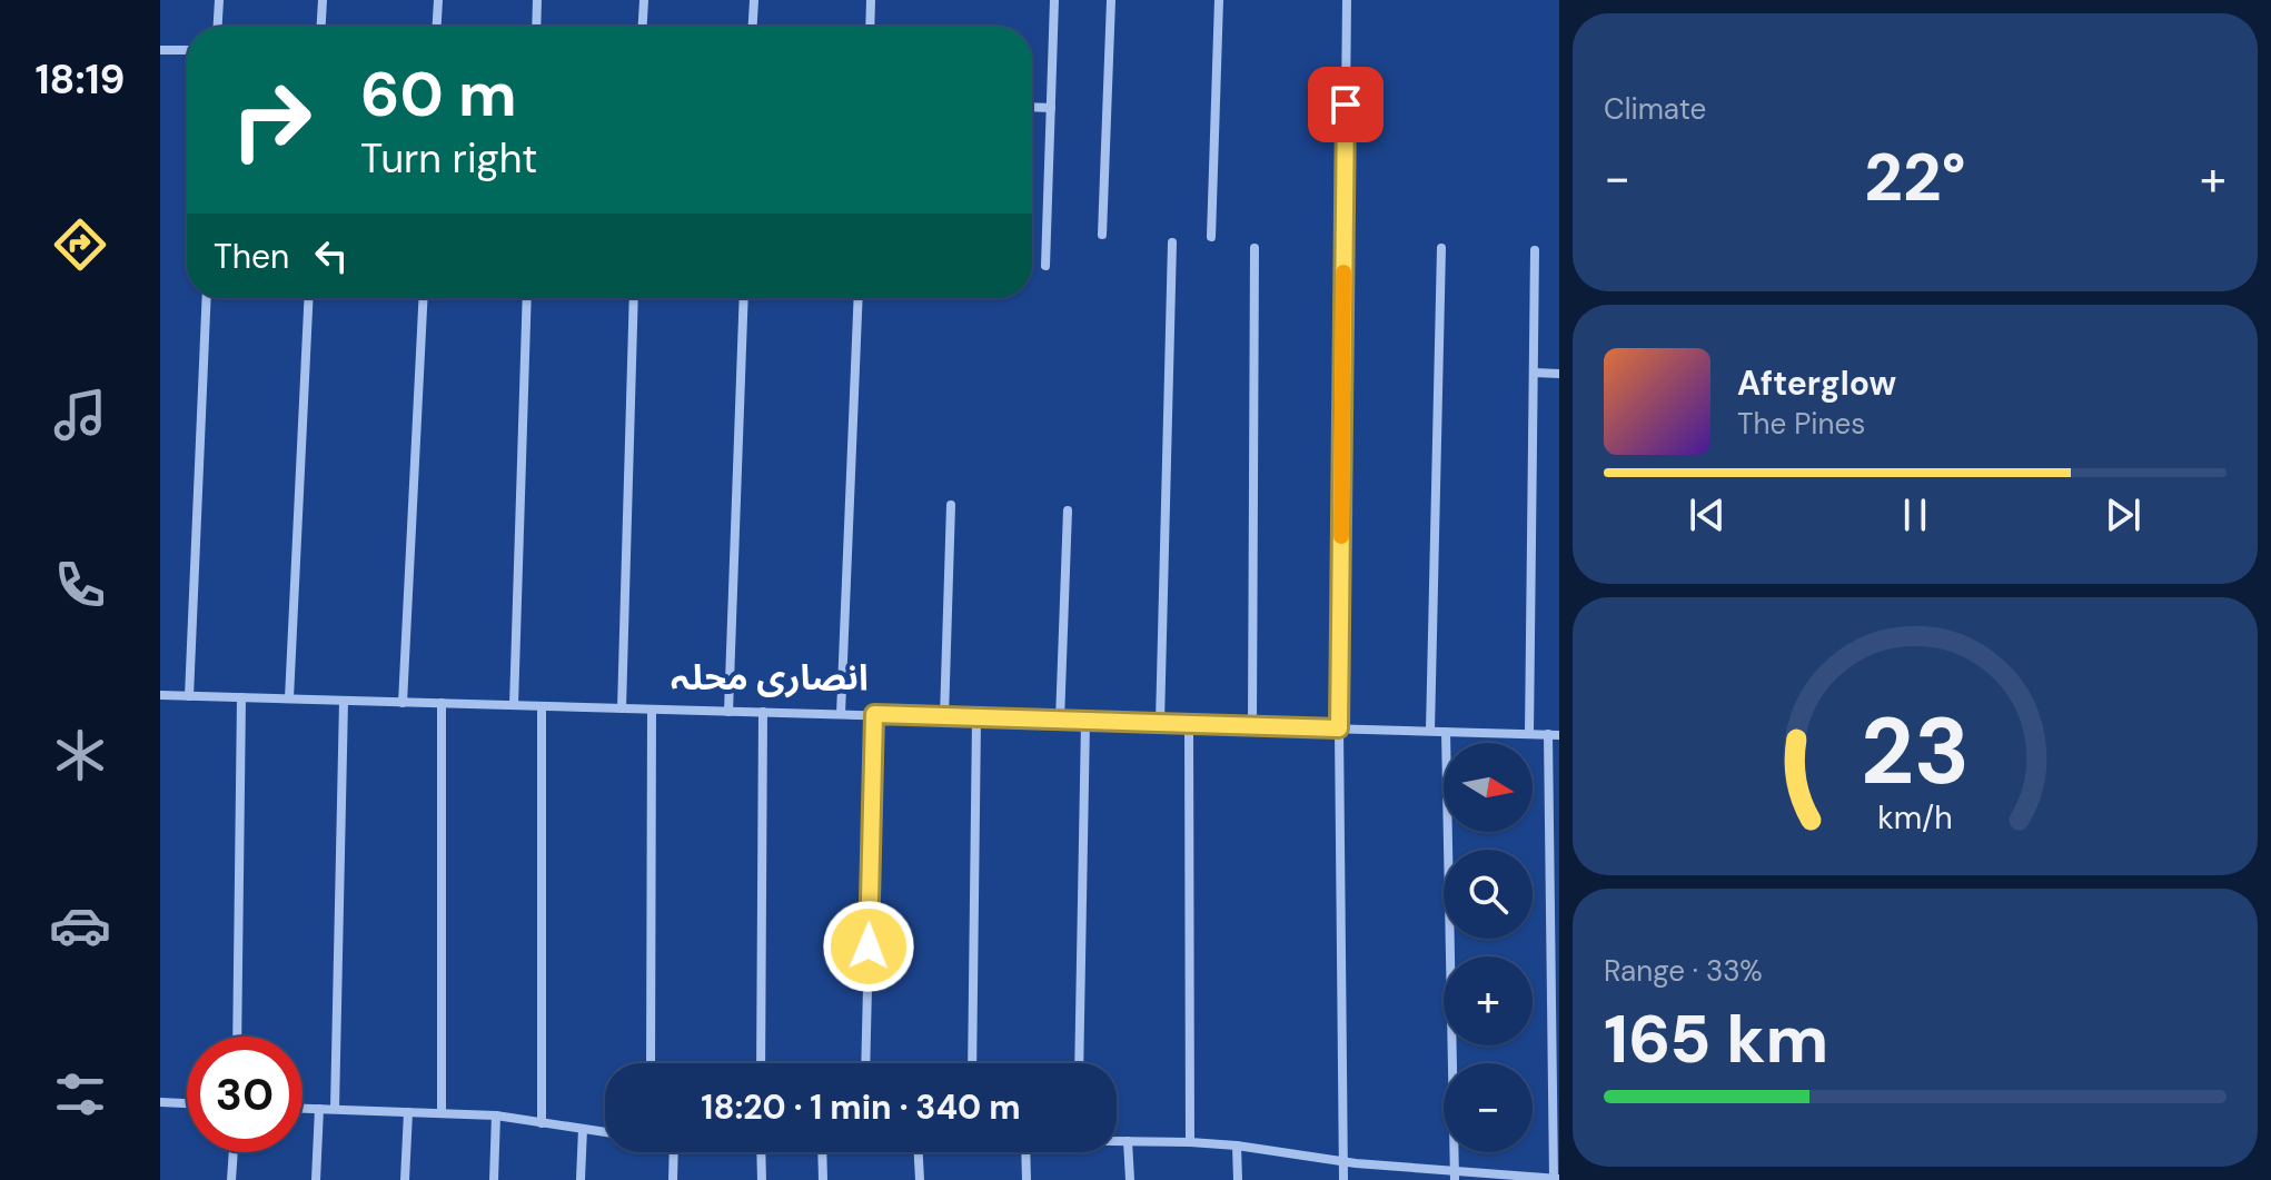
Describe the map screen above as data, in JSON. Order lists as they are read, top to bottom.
{
  "districts": ["انصاری محلہ"],
  "north": "right",
  "page": {
    "tabs": "18:19",
    "tile": [
      "Climate",
      ["Range · 33%", "165 km"]
    ],
    "turn": ["60 m", "Turn right"],
    "heat": ["−", "22°", "+"],
    "then": "Then",
    "song": ["Afterglow", "The Pines"],
    "map_buttons": ["+", "−"],
    "limit": "30",
    "trip": "18:20 · 1 min · 340 m",
    "gauge": ["23", "km/h"]
  }
}
